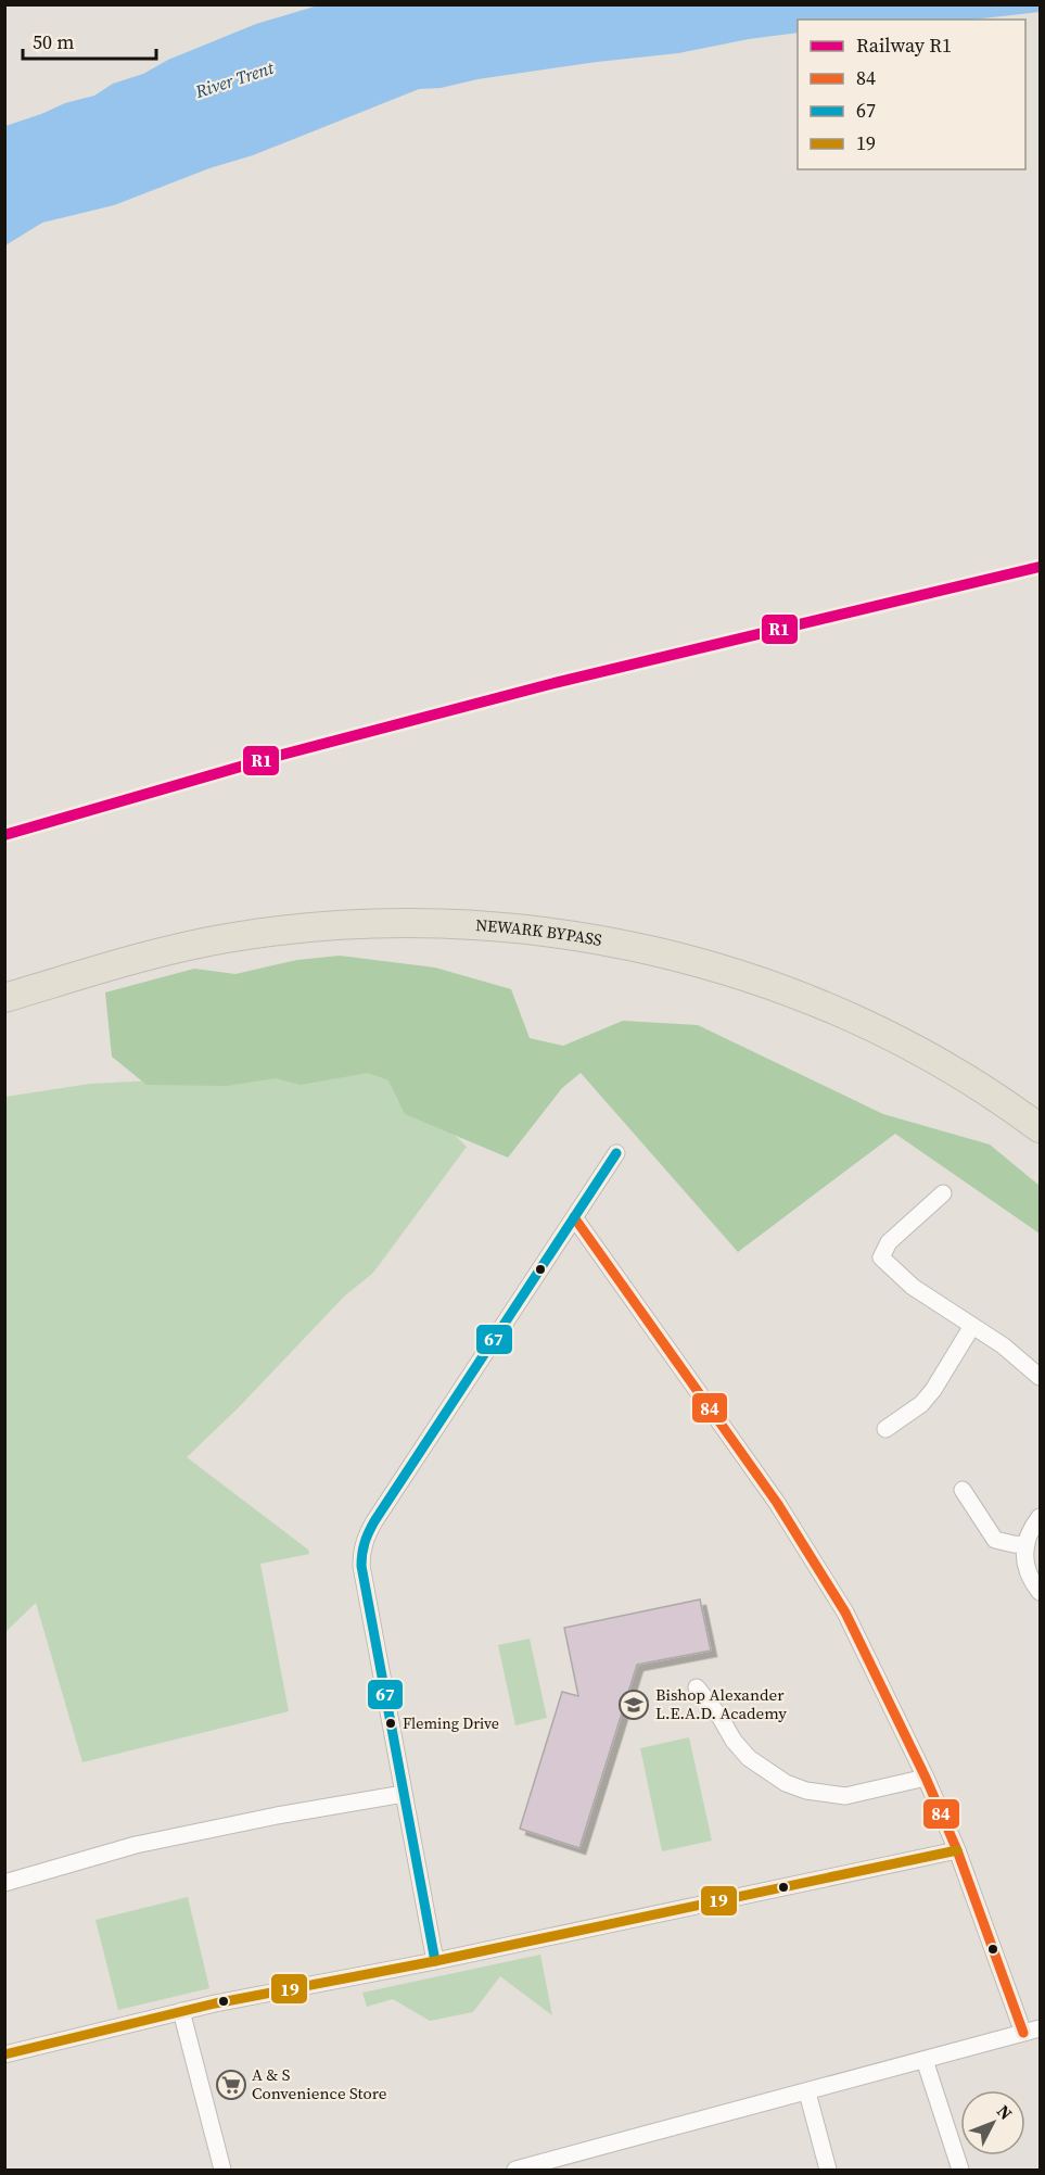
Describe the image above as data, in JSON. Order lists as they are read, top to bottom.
{
  "streets": {
    "highway": ["NEWARK BYPASS"]
  },
  "water": ["River Trent"],
  "places": {
    "school or university": ["Bishop Alexander L.E.A.D. Academy"],
    "other": ["Fleming Drive"],
    "supermarket": ["A & S Convenience Store"]
  },
  "lines": [
    "rail line R1",
    "transit line 67",
    "transit line 84",
    "transit line 19"
  ],
  "legend": [
    "Railway R1",
    "84",
    "67",
    "19"
  ],
  "scale_bar": "50 m",
  "north": "top right"
}
